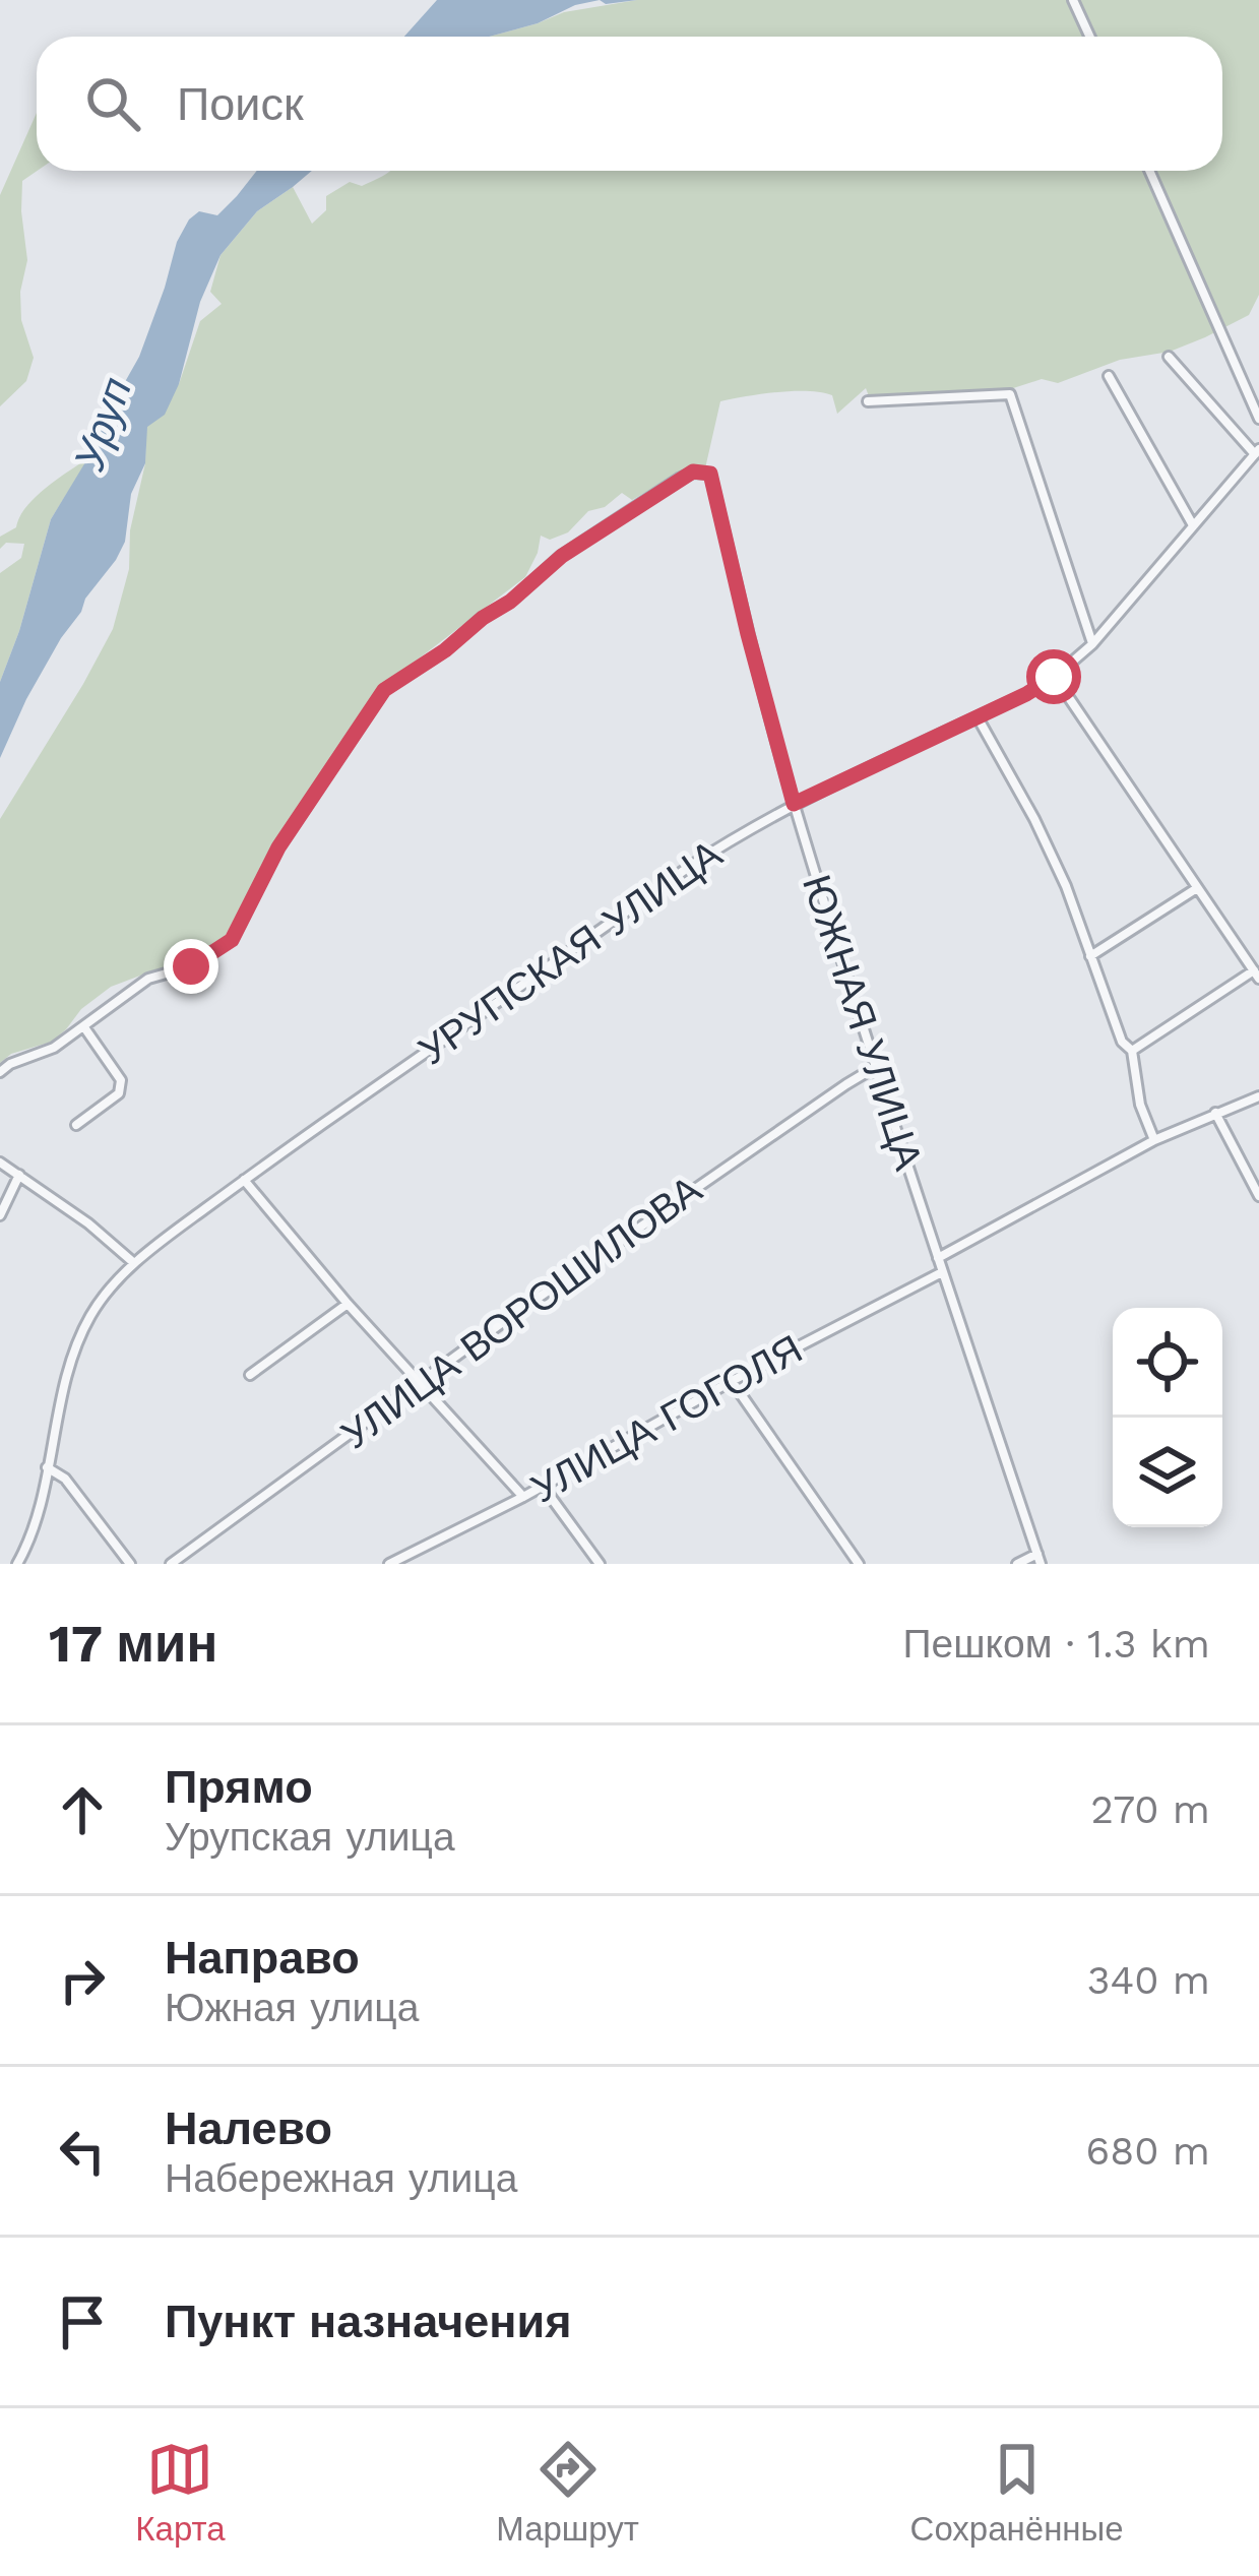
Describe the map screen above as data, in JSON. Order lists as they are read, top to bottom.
{
  "streets": {
    "street": [
      "УРУПСКАЯ УЛИЦА",
      "ЮЖНАЯ УЛИЦА",
      "УЛИЦА ВОРОШИЛОВА",
      "УЛИЦА ГОГОЛЯ"
    ]
  },
  "crossings": [
    ["УРУПСКАЯ УЛИЦА", "ЮЖНАЯ УЛИЦА"],
    ["ЮЖНАЯ УЛИЦА", "УЛИЦА ВОРОШИЛОВА"],
    ["ЮЖНАЯ УЛИЦА", "УЛИЦА ГОГОЛЯ"]
  ],
  "water": ["Уруп"],
  "page": {
    "search": "Поиск",
    "heading": ["17 мин", "Пешком · 1.3 km"],
    "list": [
      ["Прямо", "Урупская улица", "270 m"],
      ["Направо", "Южная улица", "340 m"],
      ["Налево", "Набережная улица", "680 m"],
      "Пункт назначения"
    ],
    "nav": ["Карта", "Маршрут", "Сохранённые"]
  }
}
